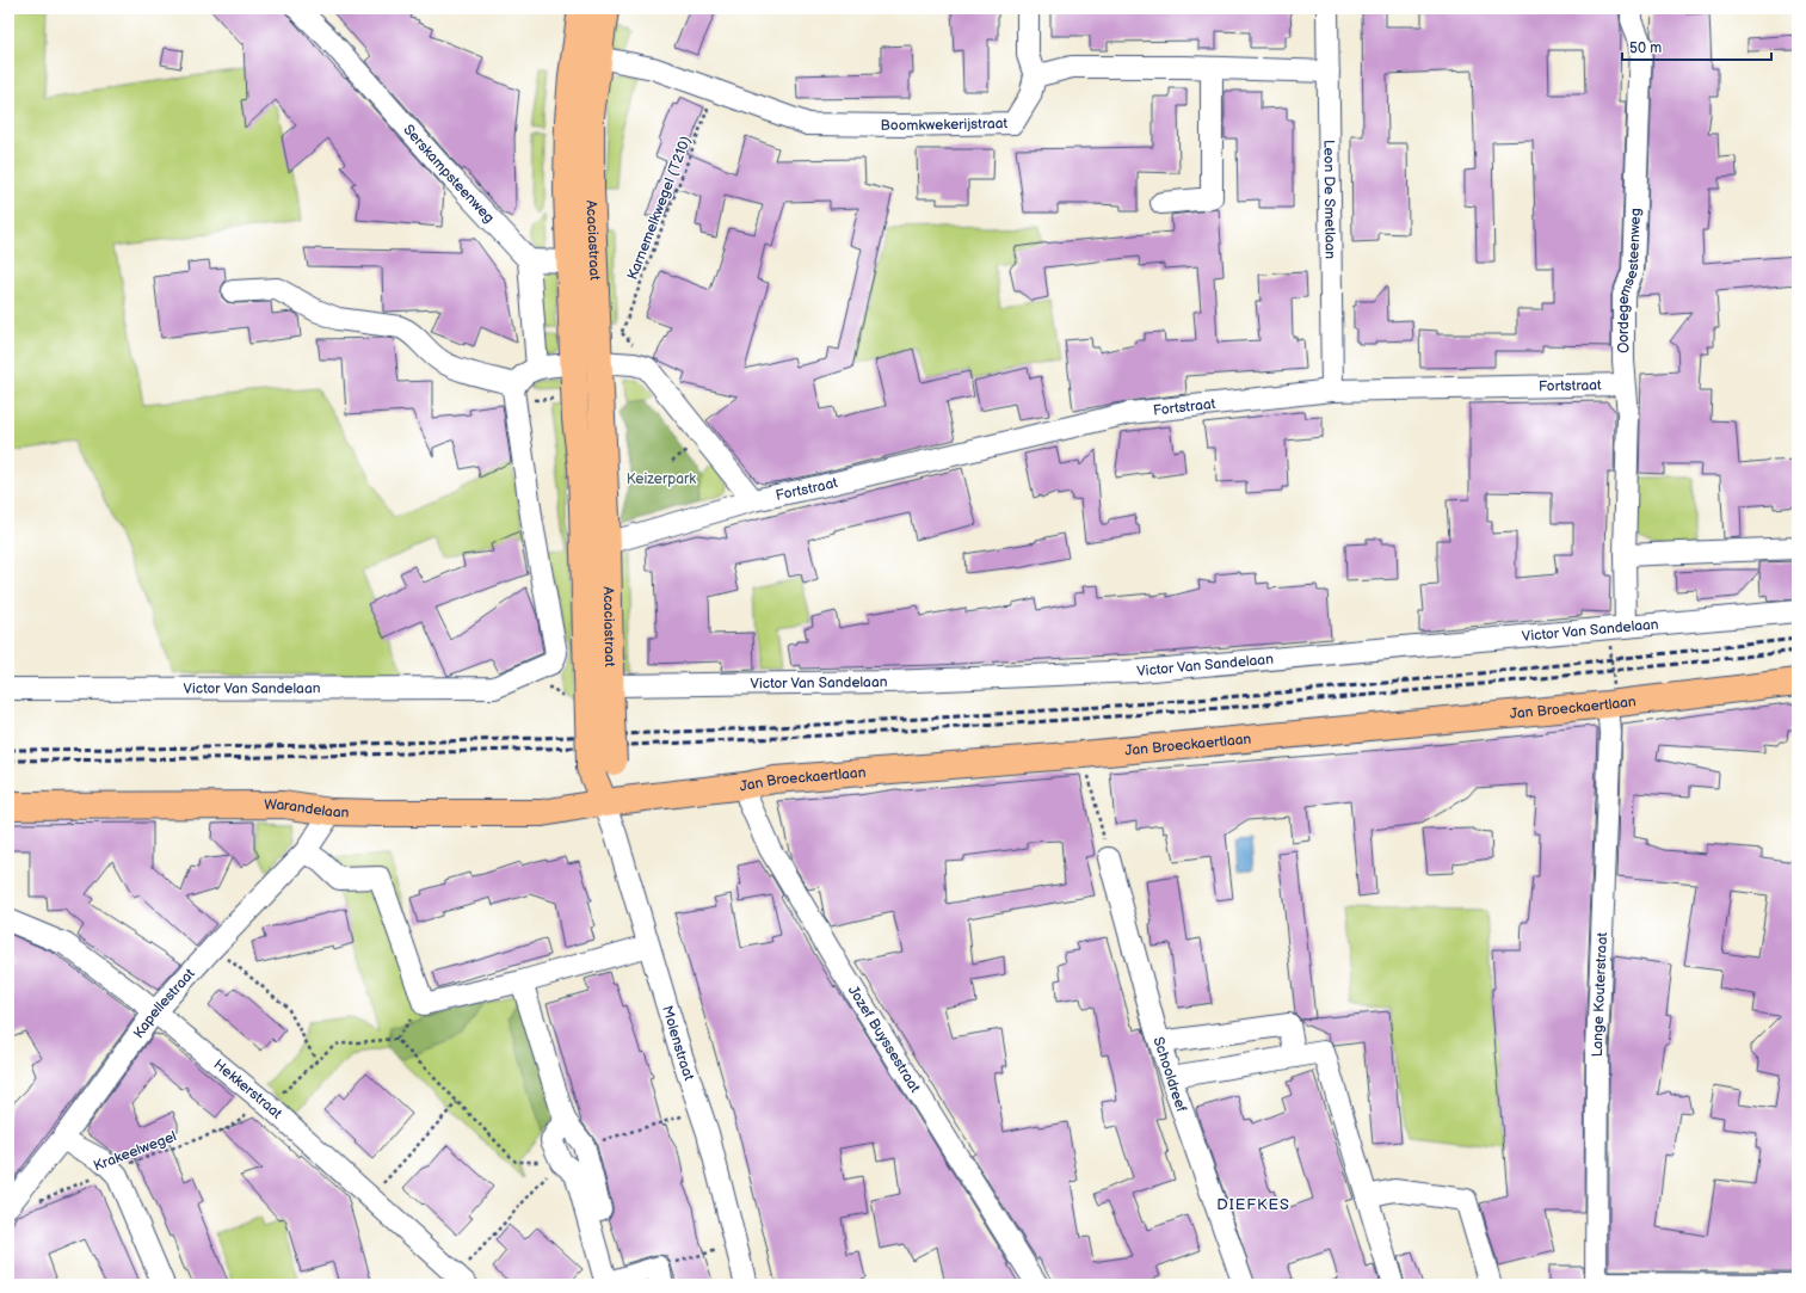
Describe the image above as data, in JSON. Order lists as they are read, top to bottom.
{
  "streets": {
    "main road": ["Acaciastraat", "Jan Broeckaertlaan", "Warandelaan"],
    "street": [
      "Boomkwekerijstraat",
      "Serskampsteenweg",
      "Leon De Smetlaan",
      "Oordegemsesteenweg",
      "Fortstraat",
      "Victor Van Sandelaan",
      "Lange Kouterstraat",
      "Kapellestraat",
      "Jozef Buyssestraat",
      "Molenstraat",
      "Schooldreef",
      "Hekkerstraat"
    ],
    "path": ["Karnemelkwegel (T210)", "Krakeelwegel"]
  },
  "crossings": [
    ["Boomkwekerijstraat", "Karnemelkwegel (T210)"],
    ["Boomkwekerijstraat", "Acaciastraat"],
    ["Leon De Smetlaan", "Fortstraat"],
    ["Acaciastraat", "Fortstraat"],
    ["Acaciastraat", "Victor Van Sandelaan"],
    ["Acaciastraat", "Jan Broeckaertlaan"],
    ["Acaciastraat", "Warandelaan"],
    ["Acaciastraat", "Molenstraat"],
    ["Oordegemsesteenweg", "Fortstraat"],
    ["Oordegemsesteenweg", "Victor Van Sandelaan"],
    ["Jan Broeckaertlaan", "Warandelaan"],
    ["Jan Broeckaertlaan", "Lange Kouterstraat"],
    ["Jan Broeckaertlaan", "Jozef Buyssestraat"],
    ["Jan Broeckaertlaan", "Molenstraat"],
    ["Warandelaan", "Kapellestraat"],
    ["Warandelaan", "Molenstraat"],
    ["Kapellestraat", "Hekkerstraat"],
    ["Kapellestraat", "Krakeelwegel"],
    ["Hekkerstraat", "Krakeelwegel"]
  ],
  "districts": ["DIEFKES"],
  "parks": ["Keizerpark"],
  "scale_bar": "50 m"
}
